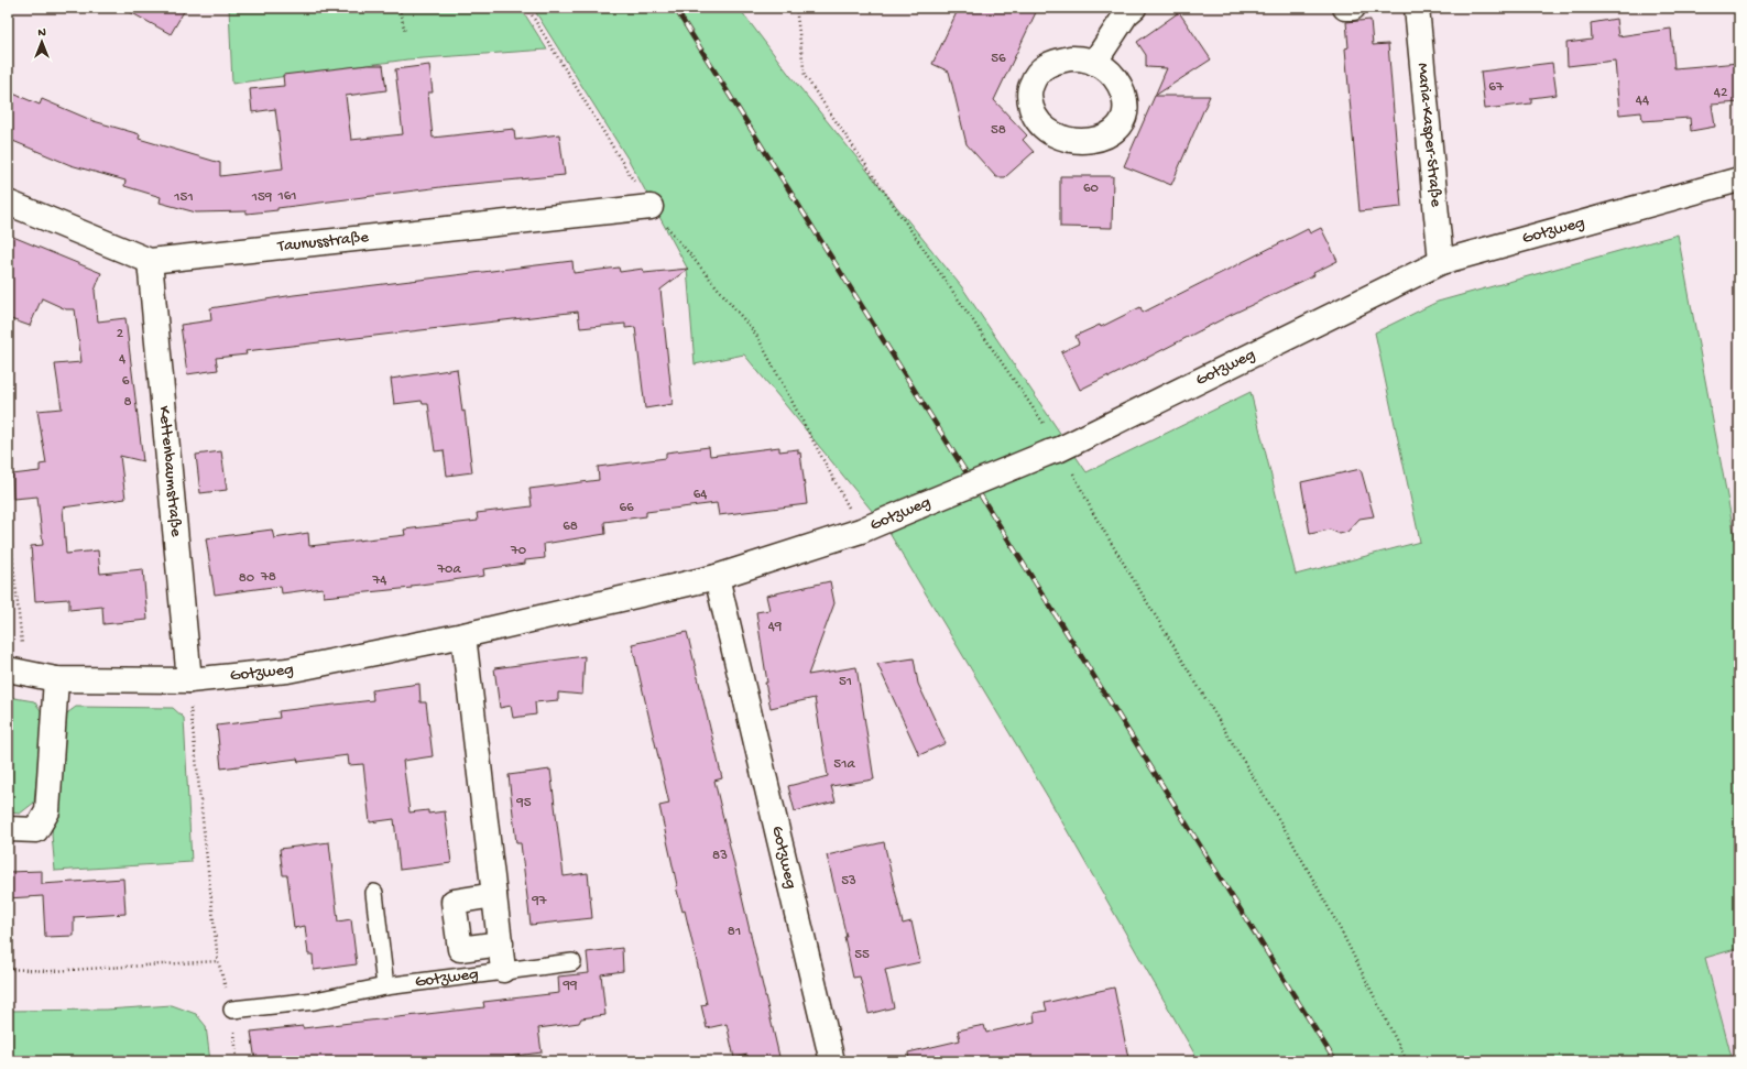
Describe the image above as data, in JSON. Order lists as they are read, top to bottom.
{
  "streets": {
    "street": [
      "Maria-Kasper-Straße",
      "Gotzweg",
      "Taunusstraße",
      "Kettenbaumstraße"
    ]
  },
  "crossings": [
    ["Maria-Kasper-Straße", "Gotzweg"],
    ["Gotzweg", "Kettenbaumstraße"],
    ["Taunusstraße", "Kettenbaumstraße"]
  ],
  "house_numbers": [
    "56",
    "67",
    "42",
    "44",
    "58",
    "60",
    "161",
    "151",
    "159",
    "2",
    "4",
    "6",
    "8",
    "64",
    "66",
    "68",
    "70",
    "70a",
    "78",
    "80",
    "74",
    "49",
    "51",
    "51a",
    "95",
    "83",
    "53",
    "97",
    "81",
    "55",
    "99"
  ],
  "north": "top"
}
